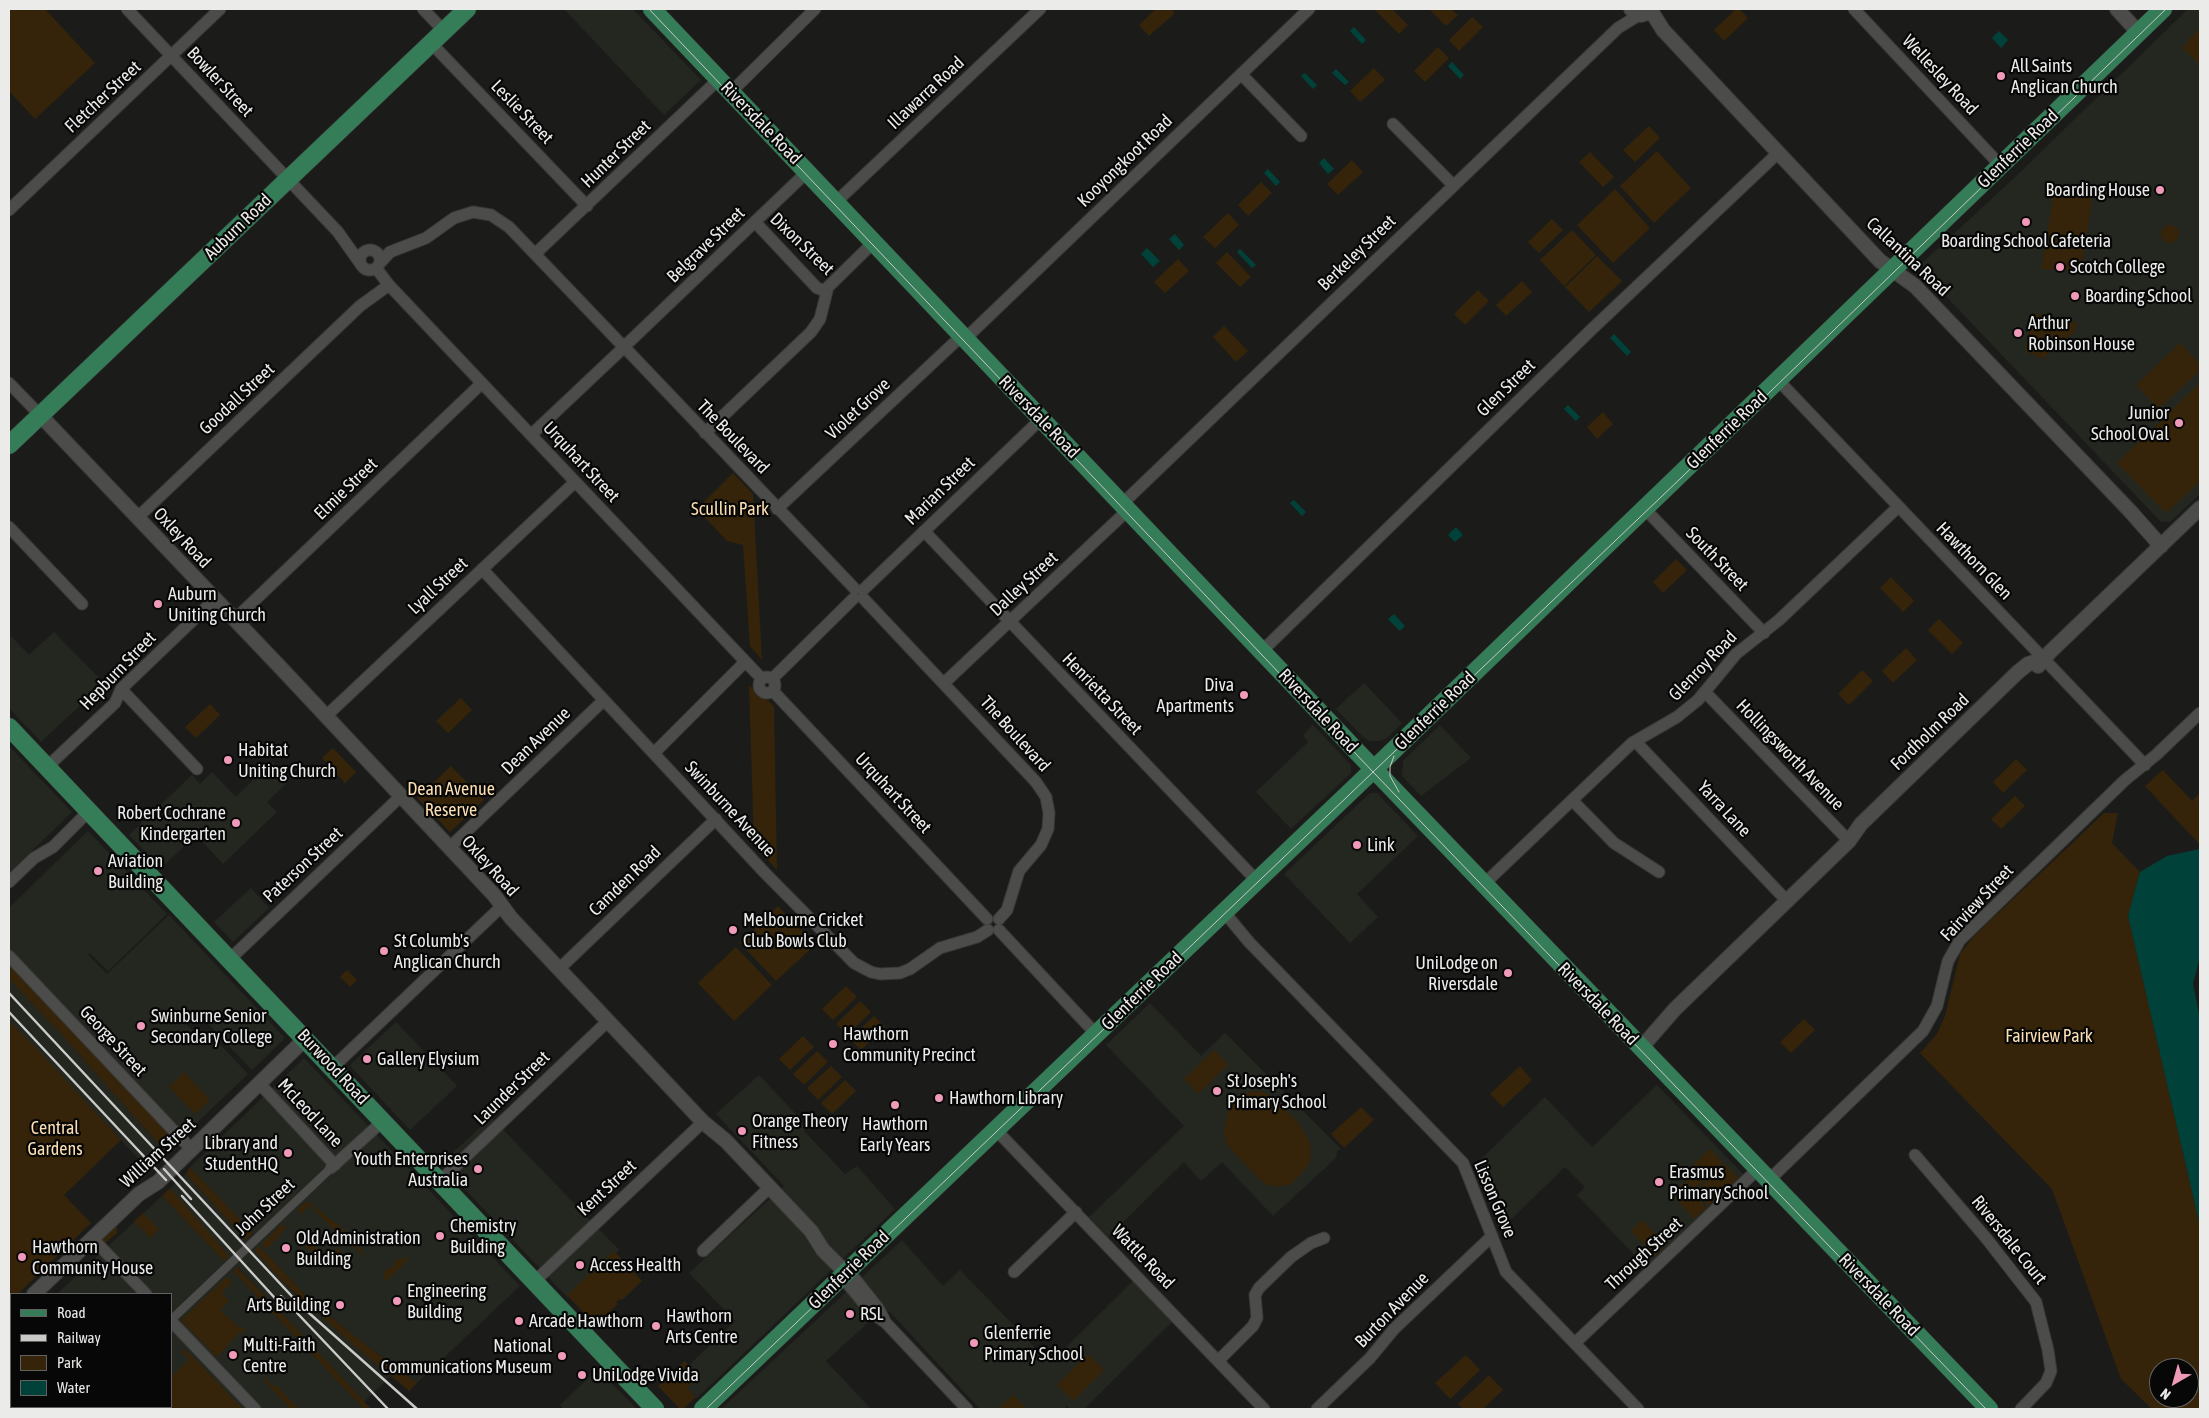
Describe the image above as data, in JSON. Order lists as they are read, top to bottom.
{
  "streets": {
    "main road": [
      "Riversdale Road",
      "Glenferrie Road",
      "Auburn Road",
      "Burwood Road"
    ],
    "street": [
      "Wellesley Road",
      "Bowler Street",
      "Illawarra Road",
      "Fletcher Street",
      "Leslie Street",
      "Hunter Street",
      "Kooyongkoot Road",
      "Dixon Street",
      "Belgrave Street",
      "Berkeley Street",
      "Callantina Road",
      "Glen Street",
      "Goodall Street",
      "Violet Grove",
      "The Boulevard",
      "Urquhart Street",
      "Elmie Street",
      "Marian Street",
      "Oxley Road",
      "South Street",
      "Hawthorn Glen",
      "Dalley Street",
      "Lyall Street",
      "Glenroy Road",
      "Hepburn Street",
      "Henrietta Street",
      "Fordholm Road",
      "Dean Avenue",
      "Hollingsworth Avenue",
      "Swinburne Avenue",
      "Yarra Lane",
      "Paterson Street",
      "Camden Road",
      "Fairview Street",
      "George Street",
      "Launder Street",
      "McLeod Lane",
      "William Street",
      "Kent Street",
      "Lisson Grove",
      "John Street",
      "Riversdale Court",
      "Through Street",
      "Wattle Road",
      "Burton Avenue"
    ]
  },
  "crossings": [
    ["Wellesley Road", "Glenferrie Road"],
    ["Bowler Street", "Fletcher Street"],
    ["Bowler Street", "Auburn Road"],
    ["Illawarra Road", "Riversdale Road"],
    ["Leslie Street", "Hunter Street"],
    ["Leslie Street", "Auburn Road"],
    ["Riversdale Road", "Glenferrie Road"],
    ["Riversdale Road", "Hunter Street"],
    ["Riversdale Road", "Kooyongkoot Road"],
    ["Riversdale Road", "Belgrave Street"],
    ["Riversdale Road", "Berkeley Street"],
    ["Riversdale Road", "Glen Street"],
    ["Riversdale Road", "Violet Grove"],
    ["Riversdale Road", "Marian Street"],
    ["Riversdale Road", "Dalley Street"],
    ["Riversdale Road", "Glenroy Road"],
    ["Riversdale Road", "Fordholm Road"],
    ["Riversdale Road", "Fairview Street"],
    ["Riversdale Road", "Through Street"],
    ["Glenferrie Road", "Callantina Road"],
    ["Glenferrie Road", "Urquhart Street"],
    ["Glenferrie Road", "Oxley Road"],
    ["Glenferrie Road", "South Street"],
    ["Glenferrie Road", "Hawthorn Glen"],
    ["Glenferrie Road", "Henrietta Street"],
    ["Glenferrie Road", "Lisson Grove"],
    ["Glenferrie Road", "Wattle Road"],
    ["Hunter Street", "The Boulevard"],
    ["Kooyongkoot Road", "Violet Grove"],
    ["Auburn Road", "Oxley Road"],
    ["Dixon Street", "Belgrave Street"],
    ["Belgrave Street", "The Boulevard"],
    ["Belgrave Street", "Urquhart Street"],
    ["Berkeley Street", "Callantina Road"],
    ["Berkeley Street", "Dalley Street"],
    ["Callantina Road", "Glen Street"],
    ["Callantina Road", "Fordholm Road"],
    ["Goodall Street", "The Boulevard"],
    ["Goodall Street", "Urquhart Street"],
    ["Goodall Street", "Oxley Road"],
    ["Violet Grove", "The Boulevard"],
    ["The Boulevard", "Urquhart Street"],
    ["The Boulevard", "Marian Street"],
    ["The Boulevard", "Dalley Street"],
    ["The Boulevard", "Swinburne Avenue"],
    ["Urquhart Street", "Elmie Street"],
    ["Urquhart Street", "Marian Street"],
    ["Urquhart Street", "Lyall Street"],
    ["Urquhart Street", "Swinburne Avenue"],
    ["Elmie Street", "Oxley Road"],
    ["Marian Street", "Henrietta Street"],
    ["Oxley Road", "Lyall Street"],
    ["Oxley Road", "Hepburn Street"],
    ["Oxley Road", "Dean Avenue"],
    ["Oxley Road", "Paterson Street"],
    ["Oxley Road", "Camden Road"],
    ["Oxley Road", "Launder Street"],
    ["Oxley Road", "Kent Street"],
    ["South Street", "Glenroy Road"],
    ["Hawthorn Glen", "Glenroy Road"],
    ["Hawthorn Glen", "Fordholm Road"],
    ["Hawthorn Glen", "Fairview Street"],
    ["Dalley Street", "Henrietta Street"],
    ["Lyall Street", "Swinburne Avenue"],
    ["Glenroy Road", "Hollingsworth Avenue"],
    ["Glenroy Road", "Yarra Lane"],
    ["Hepburn Street", "Burwood Road"],
    ["Fordholm Road", "Hollingsworth Avenue"],
    ["Fordholm Road", "Yarra Lane"],
    ["Dean Avenue", "Swinburne Avenue"],
    ["Swinburne Avenue", "Camden Road"],
    ["Paterson Street", "Burwood Road"],
    ["Fairview Street", "Through Street"],
    ["George Street", "William Street"],
    ["Burwood Road", "Launder Street"],
    ["Burwood Road", "William Street"],
    ["Burwood Road", "Kent Street"],
    ["Burwood Road", "John Street"],
    ["McLeod Lane", "William Street"],
    ["McLeod Lane", "John Street"],
    ["Lisson Grove", "Through Street"],
    ["Lisson Grove", "Burton Avenue"]
  ],
  "parks": [
    "Scullin Park",
    "Dean Avenue Reserve",
    "Fairview Park",
    "Central Gardens"
  ],
  "places": [
    "All Saints Anglican Church",
    "Boarding House",
    "Boarding School Cafeteria",
    "Scotch College",
    "Boarding School",
    "Arthur Robinson House",
    "Junior School Oval",
    "Auburn Uniting Church",
    "Diva Apartments",
    "Habitat Uniting Church",
    "Robert Cochrane Kindergarten",
    "Link",
    "Aviation Building",
    "Melbourne Cricket Club Bowls Club",
    "St Columb's Anglican Church",
    "UniLodge on Riversdale",
    "Swinburne Senior Secondary College",
    "Hawthorn Community Precinct",
    "Gallery Elysium",
    "St Joseph's Primary School",
    "Hawthorn Library",
    "Hawthorn Early Years",
    "Orange Theory Fitness",
    "Library and StudentHQ",
    "Youth Enterprises Australia",
    "Erasmus Primary School",
    "Chemistry Building",
    "Old Administration Building",
    "Hawthorn Community House",
    "Access Health",
    "Engineering Building",
    "Arts Building",
    "RSL",
    "Arcade Hawthorn",
    "Hawthorn Arts Centre",
    "Glenferrie Primary School",
    "Multi-Faith Centre",
    "National Communications Museum",
    "UniLodge Vivida"
  ],
  "legend": [
    "Road",
    "Railway",
    "Park",
    "Water"
  ],
  "north": "bottom left"
}
